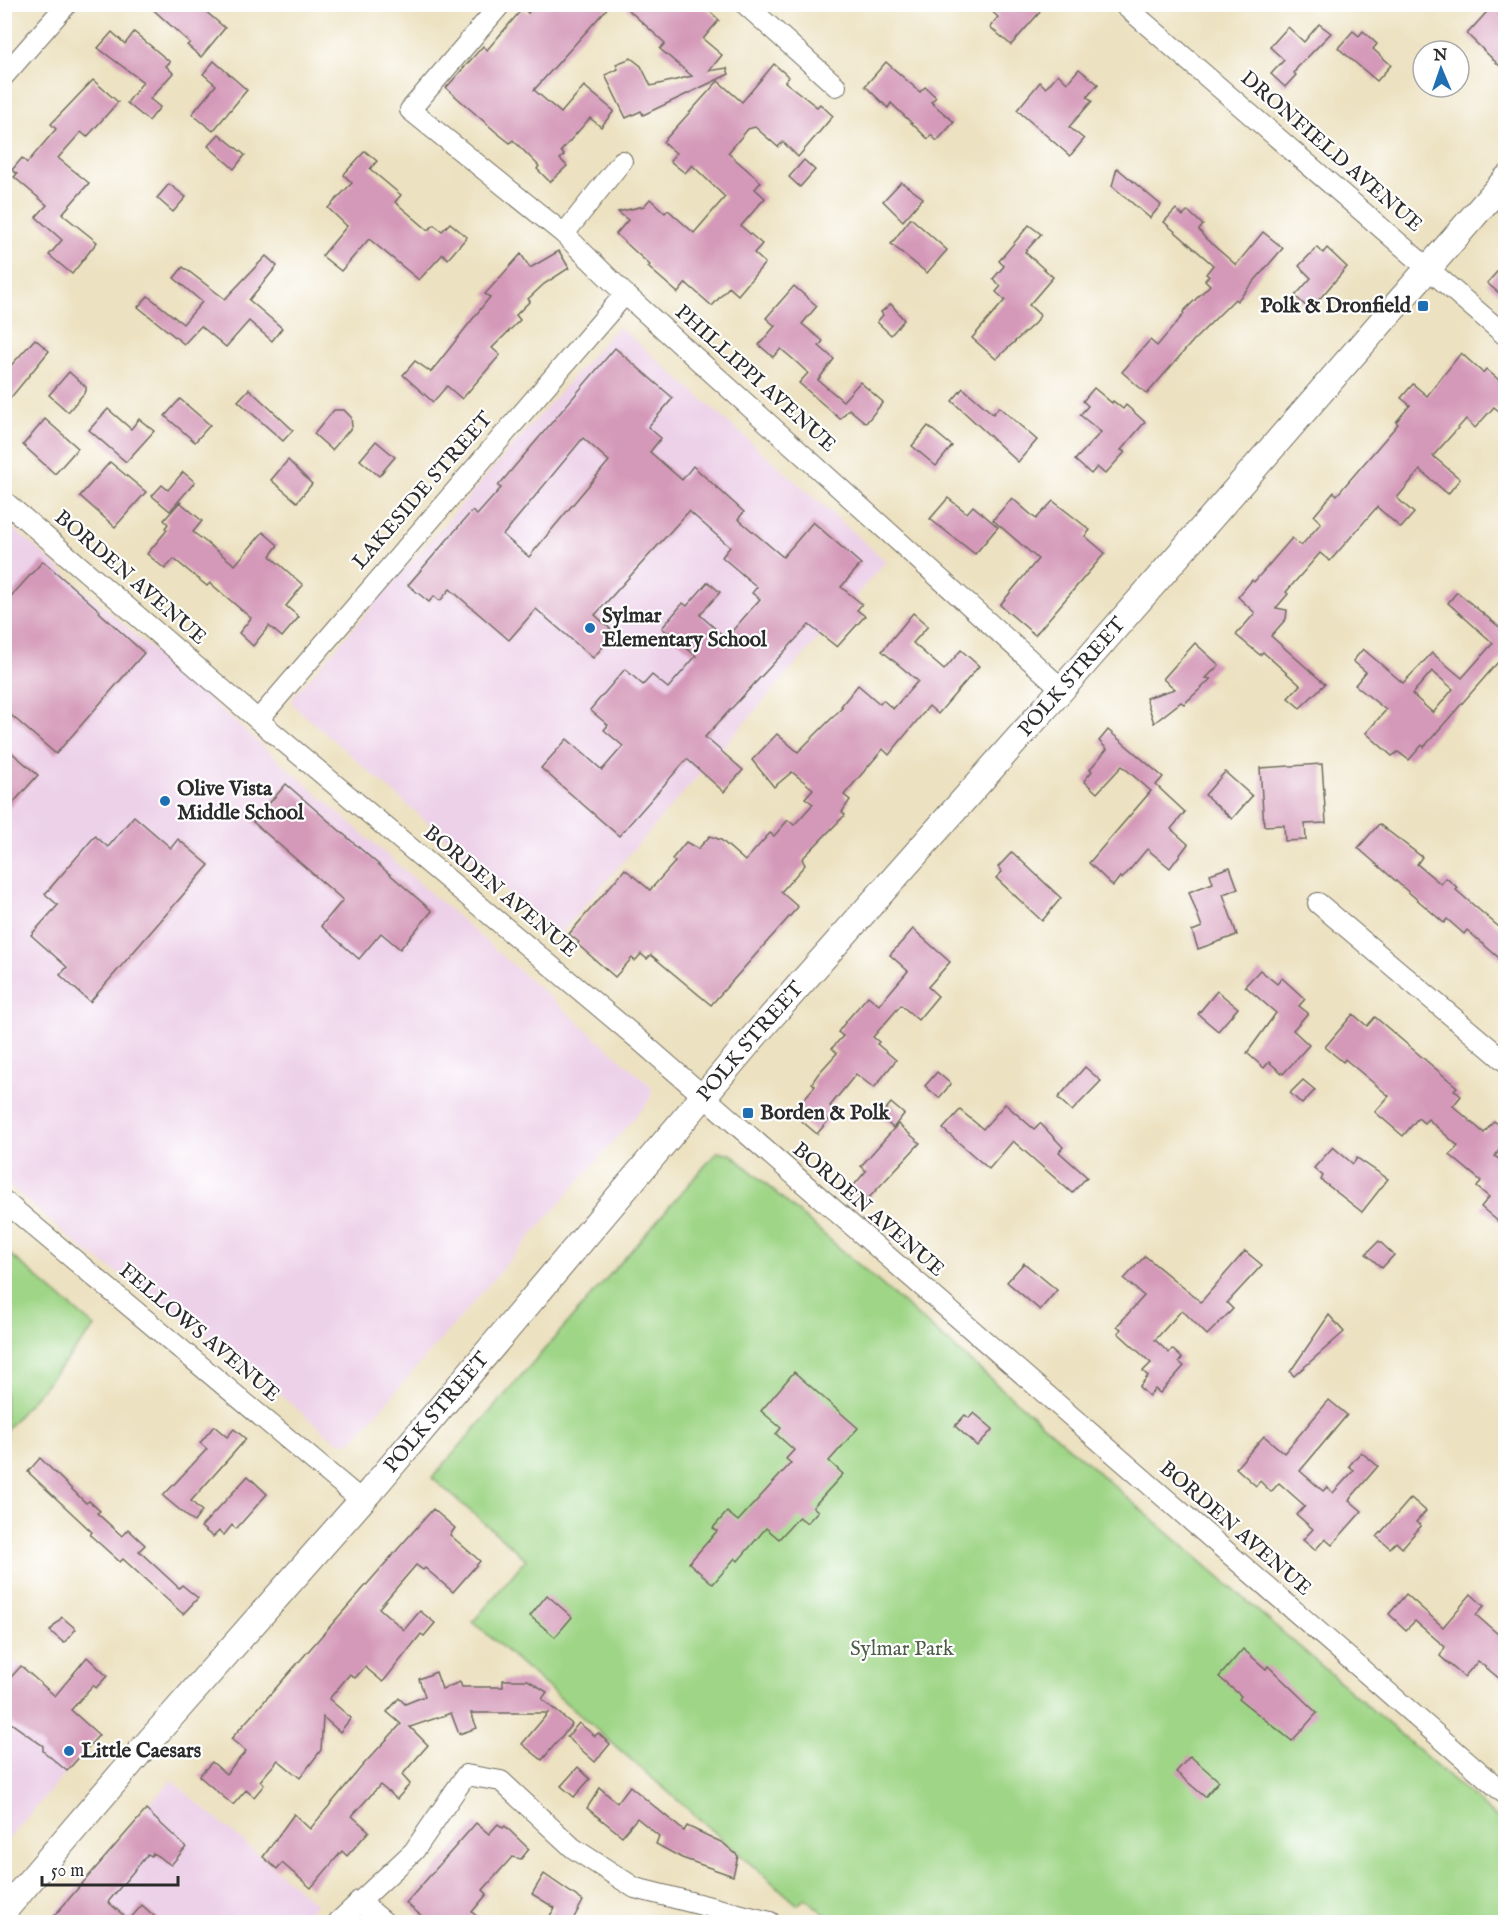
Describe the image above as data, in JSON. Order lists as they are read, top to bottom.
{
  "streets": {
    "main road": ["POLK STREET"],
    "street": [
      "DRONFIELD AVENUE",
      "PHILLIPPI AVENUE",
      "LAKESIDE STREET",
      "BORDEN AVENUE",
      "FELLOWS AVENUE"
    ]
  },
  "crossings": [
    ["DRONFIELD AVENUE", "POLK STREET"],
    ["PHILLIPPI AVENUE", "LAKESIDE STREET"],
    ["PHILLIPPI AVENUE", "POLK STREET"],
    ["LAKESIDE STREET", "BORDEN AVENUE"],
    ["BORDEN AVENUE", "POLK STREET"],
    ["POLK STREET", "FELLOWS AVENUE"]
  ],
  "parks": ["Sylmar Park"],
  "places": {
    "transit": ["Polk & Dronfield", "Borden & Polk"],
    "other": ["Sylmar Elementary School", "Olive Vista Middle School", "Little Caesars"]
  },
  "scale_bar": "50 m",
  "north": "top"
}
